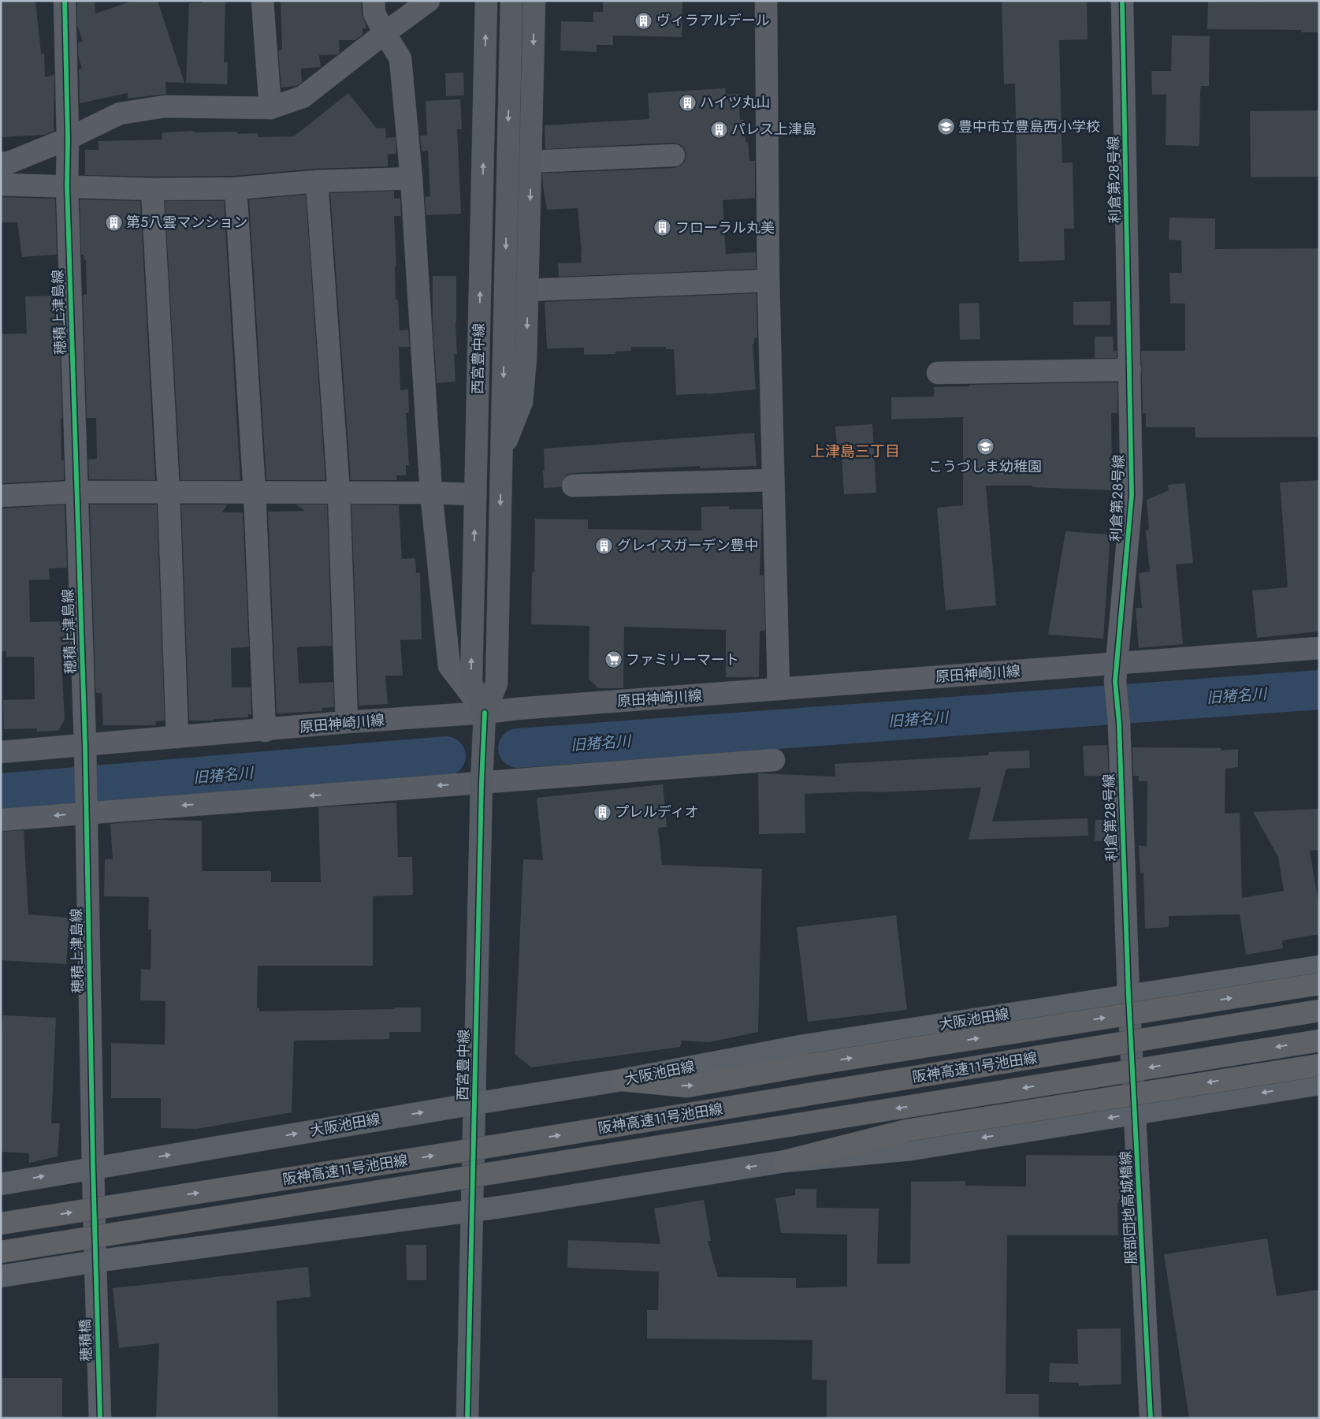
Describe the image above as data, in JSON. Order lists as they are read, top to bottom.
{
  "streets": {
    "highway": ["阪神高速11号池田線"],
    "main road": ["西宮豊中線", "大阪池田線"],
    "street": [
      "利倉第２８号線",
      "穂積上津島線",
      "原田神崎川線",
      "服部団地高城橋線",
      "穂積橋"
    ]
  },
  "crossings": [
    ["利倉第２８号線", "原田神崎川線"],
    ["利倉第２８号線", "大阪池田線"],
    ["利倉第２８号線", "服部団地高城橋線"],
    ["穂積上津島線", "原田神崎川線"],
    ["穂積上津島線", "大阪池田線"],
    ["穂積上津島線", "穂積橋"],
    ["西宮豊中線", "原田神崎川線"],
    ["西宮豊中線", "大阪池田線"],
    ["大阪池田線", "服部団地高城橋線"]
  ],
  "districts": ["上津島三丁目"],
  "water": ["旧猪名川"],
  "places": {
    "building": [
      "ヴィラアルデール",
      "ハイツ丸山",
      "パレス上津島",
      "第5八雲マンション",
      "フローラル丸美",
      "グレイスガーデン豊中",
      "プレルディオ"
    ],
    "school or university": ["豊中市立豊島西小学校", "こうづしま幼稚園"],
    "supermarket": ["ファミリーマート"]
  }
}
